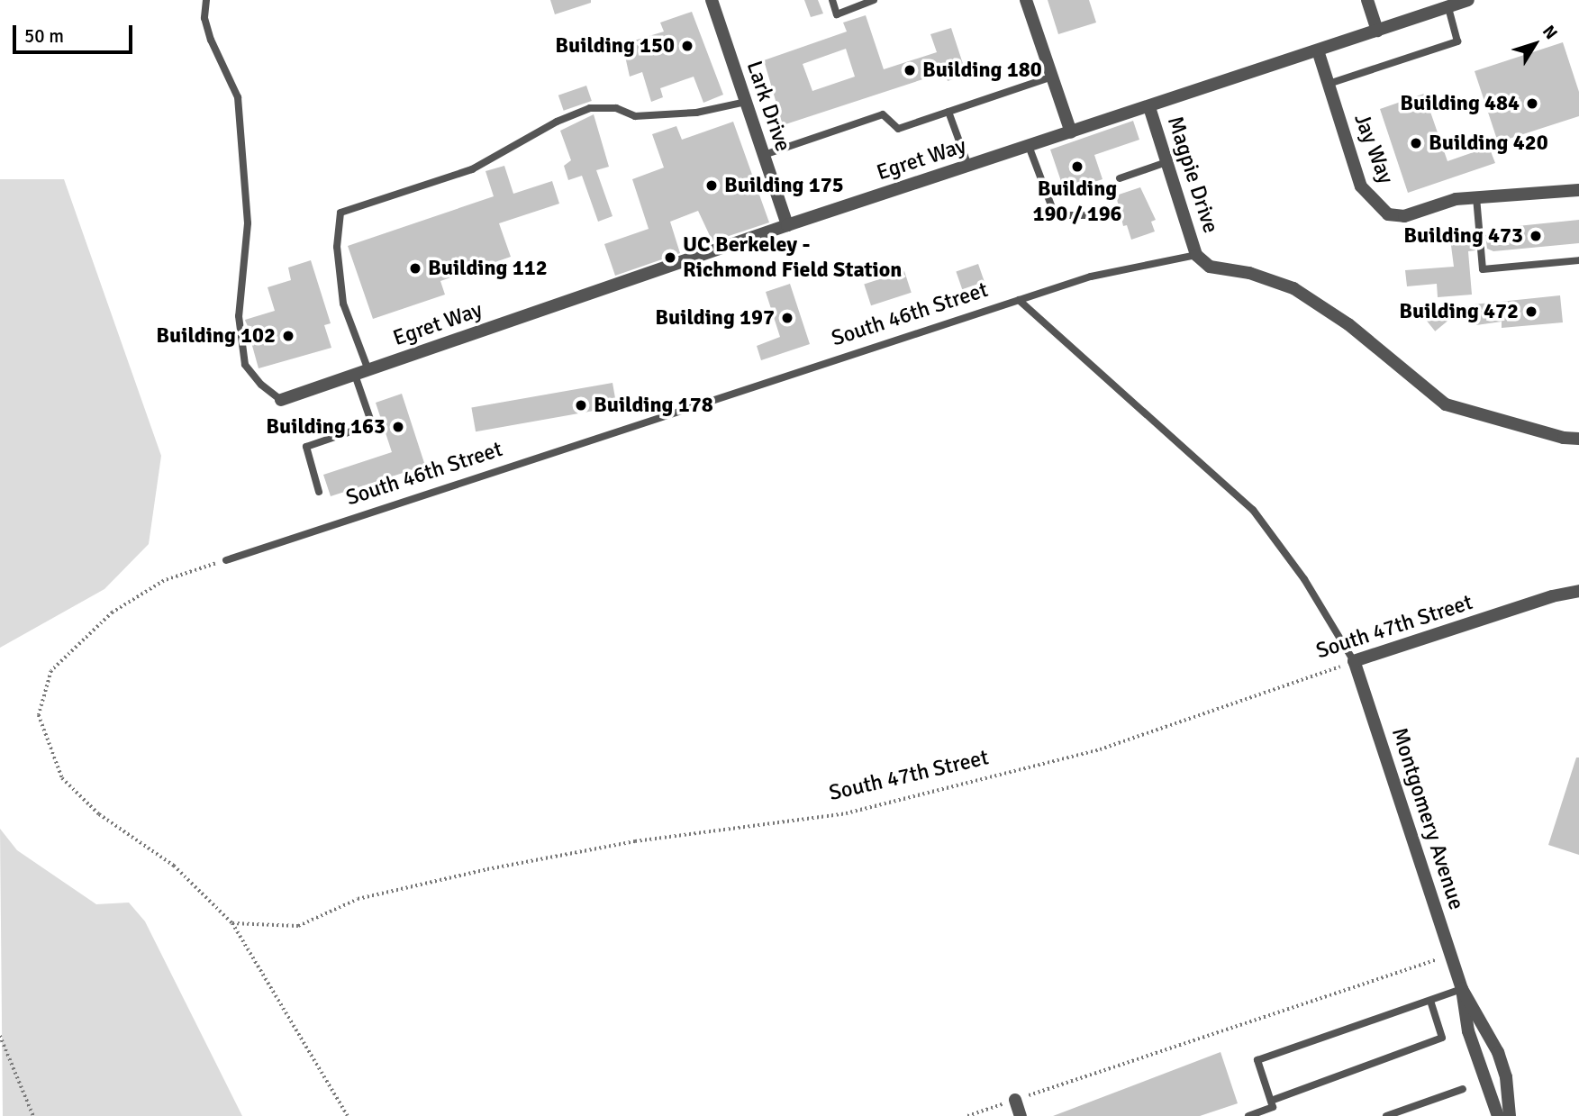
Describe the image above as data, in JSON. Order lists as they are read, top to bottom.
{
  "streets": {
    "street": [
      "Lark Drive",
      "Jay Way",
      "Egret Way",
      "Magpie Drive",
      "South 47th Street",
      "Montgomery Avenue"
    ],
    "lane": ["South 46th Street"]
  },
  "crossings": [
    ["Lark Drive", "Egret Way"],
    ["Jay Way", "Egret Way"],
    ["Egret Way", "Magpie Drive"],
    ["Magpie Drive", "South 46th Street"],
    ["South 47th Street", "Montgomery Avenue"]
  ],
  "places": [
    "Building 150",
    "Building 180",
    "Building 484",
    "Building 420",
    "Building 190 / 196",
    "Building 175",
    "Building 473",
    "UC Berkeley - Richmond Field Station",
    "Building 112",
    "Building 472",
    "Building 197",
    "Building 102",
    "Building 178",
    "Building 163"
  ],
  "scale_bar": "50 m",
  "north": "top right"
}
